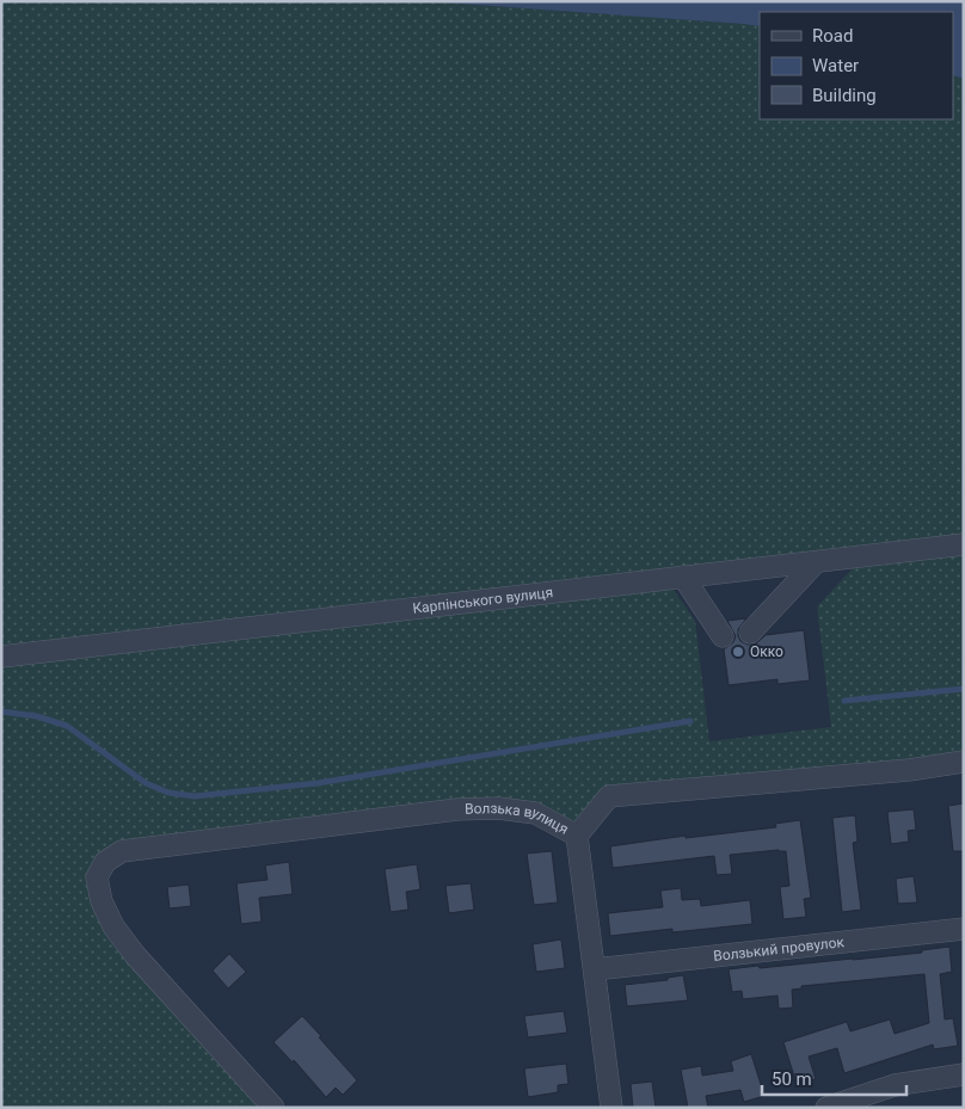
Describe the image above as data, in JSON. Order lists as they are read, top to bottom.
{
  "streets": {
    "street": ["Карпінського вулиця", "Волзька вулиця", "Волзький провулок"]
  },
  "places": ["Окко"],
  "legend": ["Road", "Water", "Building"],
  "scale_bar": "50 m"
}
